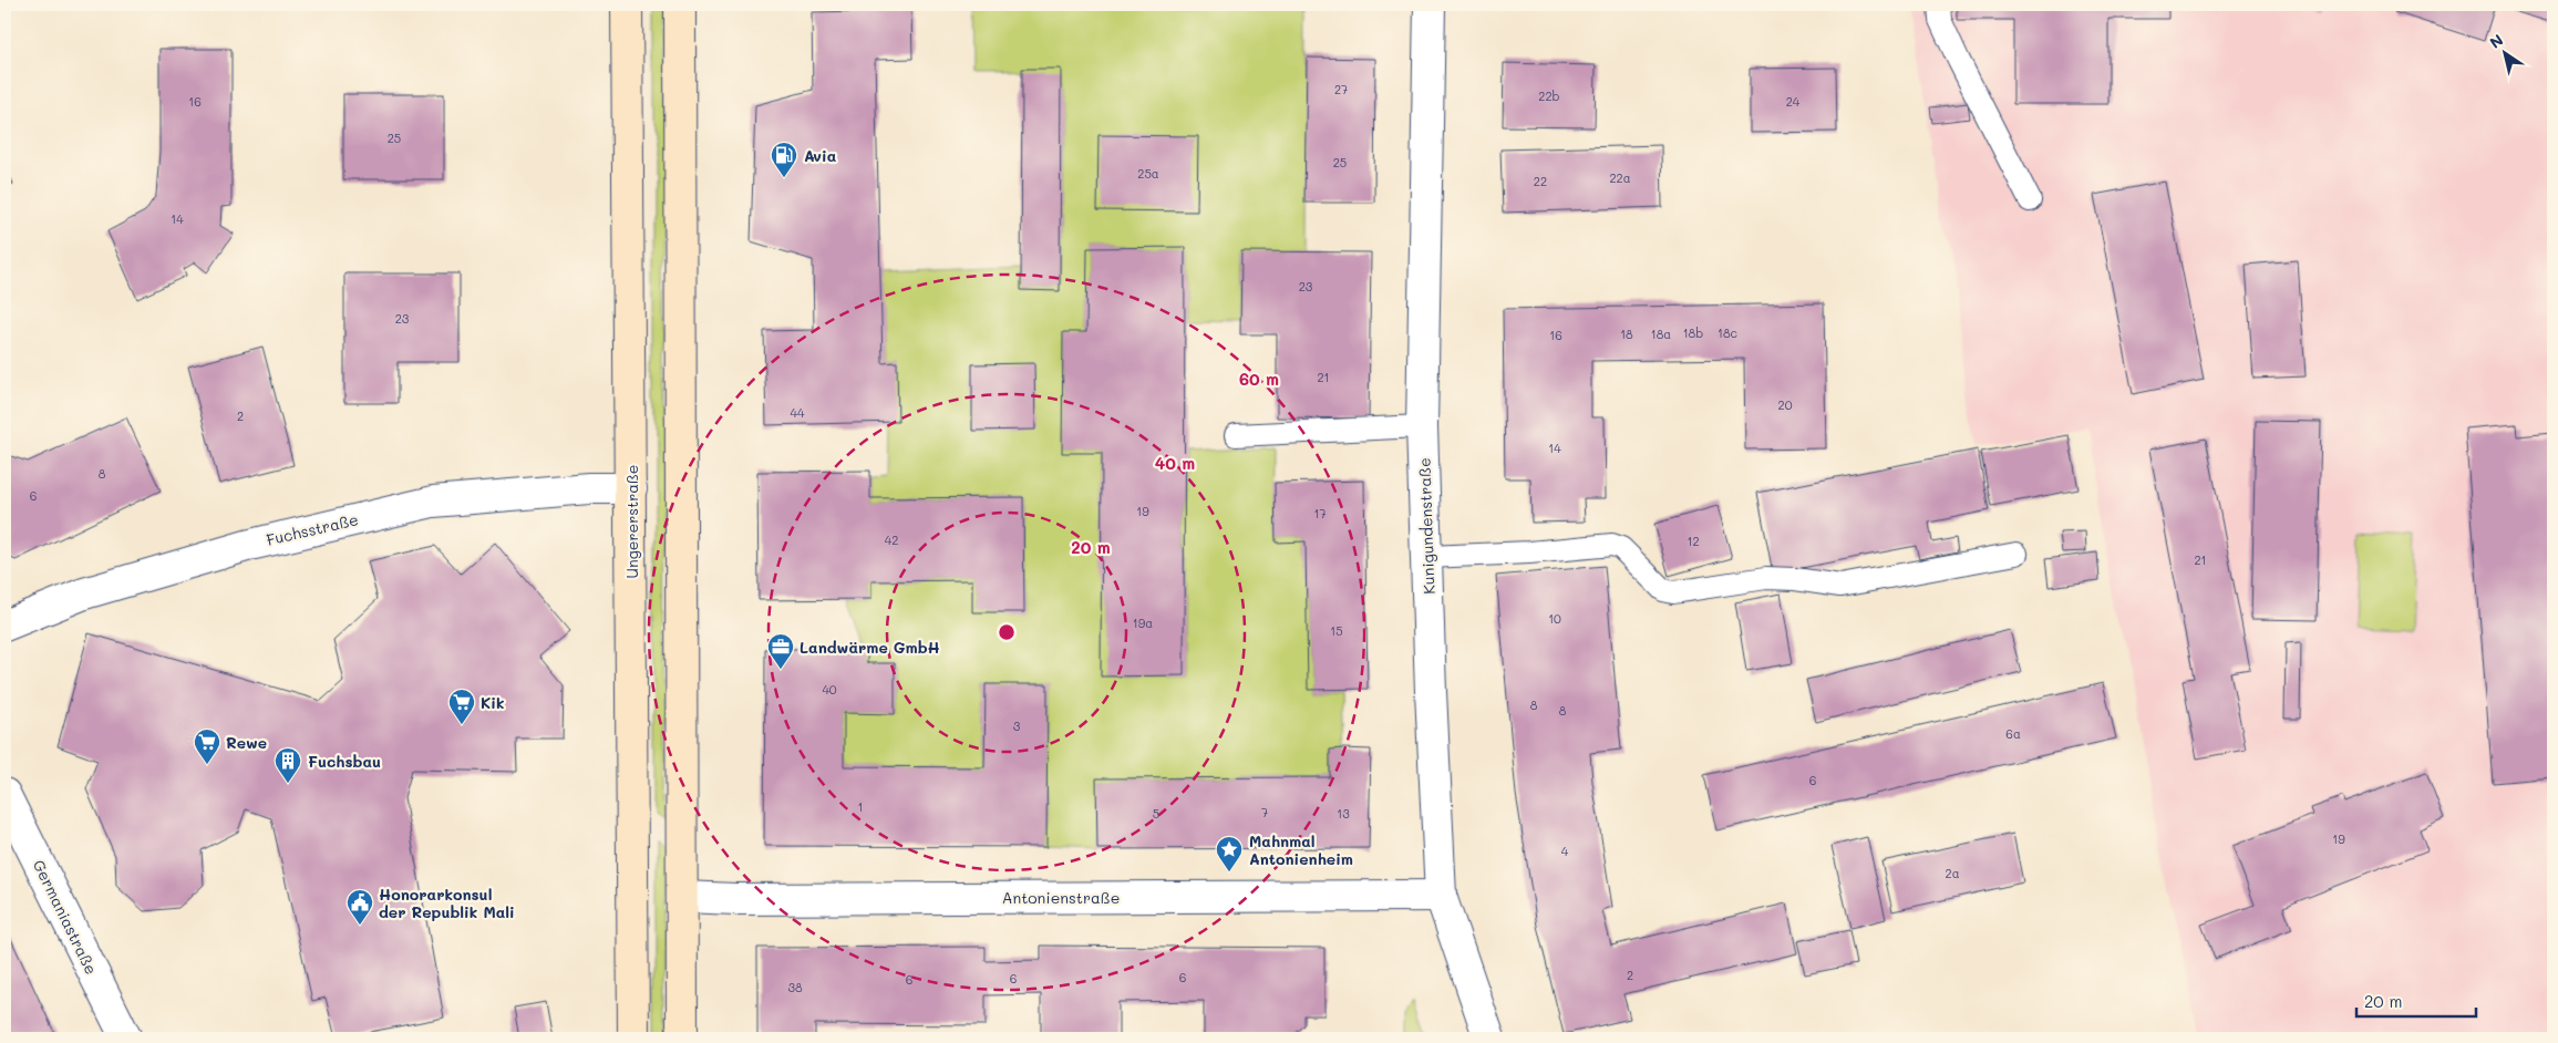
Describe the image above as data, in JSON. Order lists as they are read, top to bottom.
{
  "streets": {
    "main road": ["Ungererstraße"],
    "street": [
      "Kunigundenstraße",
      "Fuchsstraße",
      "Antonienstraße",
      "Germaniastraße"
    ]
  },
  "crossings": [
    ["Ungererstraße", "Fuchsstraße"],
    ["Kunigundenstraße", "Antonienstraße"]
  ],
  "places": {
    "fuel station": ["Avia"],
    "office": ["Landwärme GmbH"],
    "supermarket": ["Kik", "Rewe"],
    "building": ["Fuchsbau"],
    "place": ["Mahnmal Antonienheim"],
    "public building": ["Honorarkonsul der Republik Mali"]
  },
  "house_numbers": [
    "27",
    "22b",
    "16",
    "24",
    "25",
    "25",
    "25a",
    "22a",
    "22",
    "14",
    "23",
    "23",
    "18b",
    "18c",
    "18",
    "18a",
    "16",
    "21",
    "20",
    "44",
    "2",
    "14",
    "8",
    "6",
    "19",
    "17",
    "42",
    "12",
    "21",
    "10",
    "19a",
    "15",
    "40",
    "8",
    "8",
    "3",
    "6a",
    "6",
    "1",
    "7",
    "5",
    "13",
    "19",
    "4",
    "2a",
    "2",
    "6",
    "6",
    "6",
    "38"
  ],
  "scale_bar": "20 m",
  "north": "top left",
  "rings": ["60 m", "40 m", "20 m"]
}
